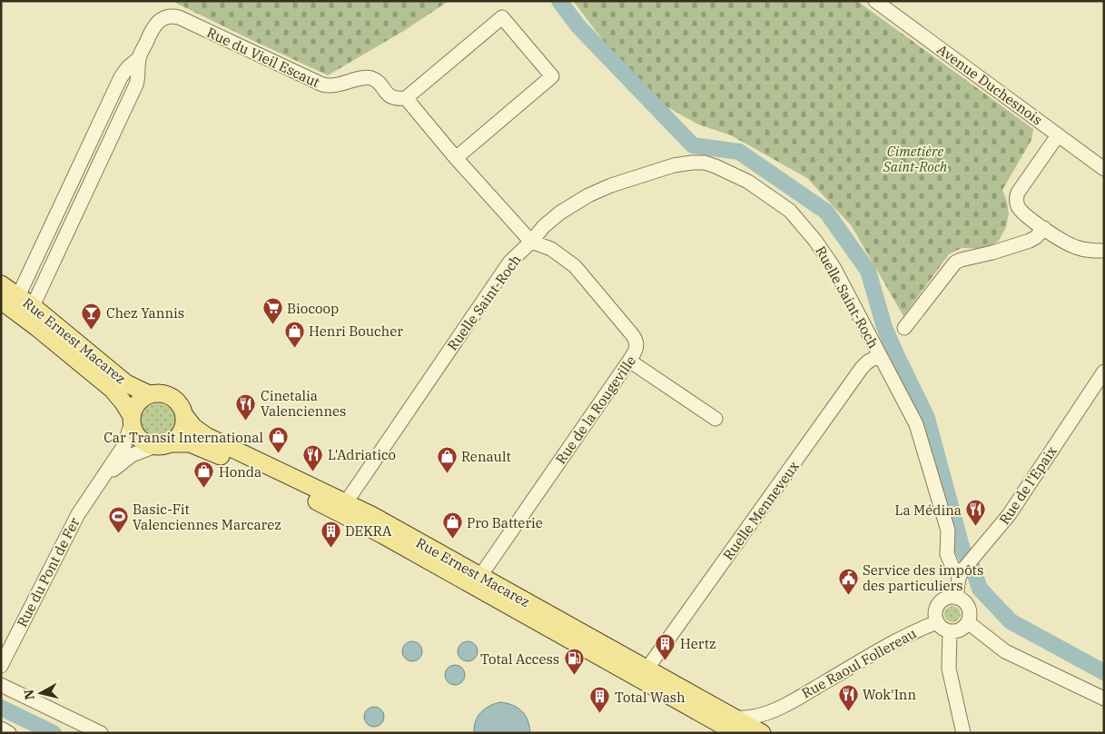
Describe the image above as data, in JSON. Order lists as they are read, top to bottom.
{
  "streets": {
    "main road": ["Rue Ernest Macarez"],
    "street": [
      "Rue du Vieil Escaut",
      "Avenue Duchesnois",
      "Ruelle Saint-Roch",
      "Rue de la Rougeville",
      "Rue de l'Epaix",
      "Ruelle Menneveux",
      "Rue du Pont de Fer",
      "Rue Raoul Follereau"
    ]
  },
  "crossings": [
    ["Rue du Vieil Escaut", "Rue Ernest Macarez"],
    ["Ruelle Saint-Roch", "Rue Ernest Macarez"],
    ["Ruelle Saint-Roch", "Rue de la Rougeville"],
    ["Ruelle Saint-Roch", "Rue de l'Epaix"],
    ["Ruelle Saint-Roch", "Ruelle Menneveux"],
    ["Rue Ernest Macarez", "Rue de la Rougeville"],
    ["Rue Ernest Macarez", "Ruelle Menneveux"],
    ["Rue Ernest Macarez", "Rue du Pont de Fer"],
    ["Rue Ernest Macarez", "Rue Raoul Follereau"],
    ["Rue de l'Epaix", "Rue Raoul Follereau"]
  ],
  "parks": ["Cimetière Saint-Roch"],
  "places": {
    "supermarket": ["Biocoop"],
    "bar": ["Chez Yannis"],
    "shop": [
      "Henri Boucher",
      "Car Transit International",
      "Renault",
      "Honda",
      "Pro Batterie"
    ],
    "restaurant": [
      "Cinetalia Valenciennes",
      "L'Adriatico",
      "La Médina",
      "Wok'Inn"
    ],
    "sports": ["Basic-Fit Valenciennes Marcarez"],
    "building": ["DEKRA", "Hertz", "Total Wash"],
    "public building": ["Service des impôts des particuliers"],
    "fuel station": ["Total Access"]
  },
  "north": "left"
}
